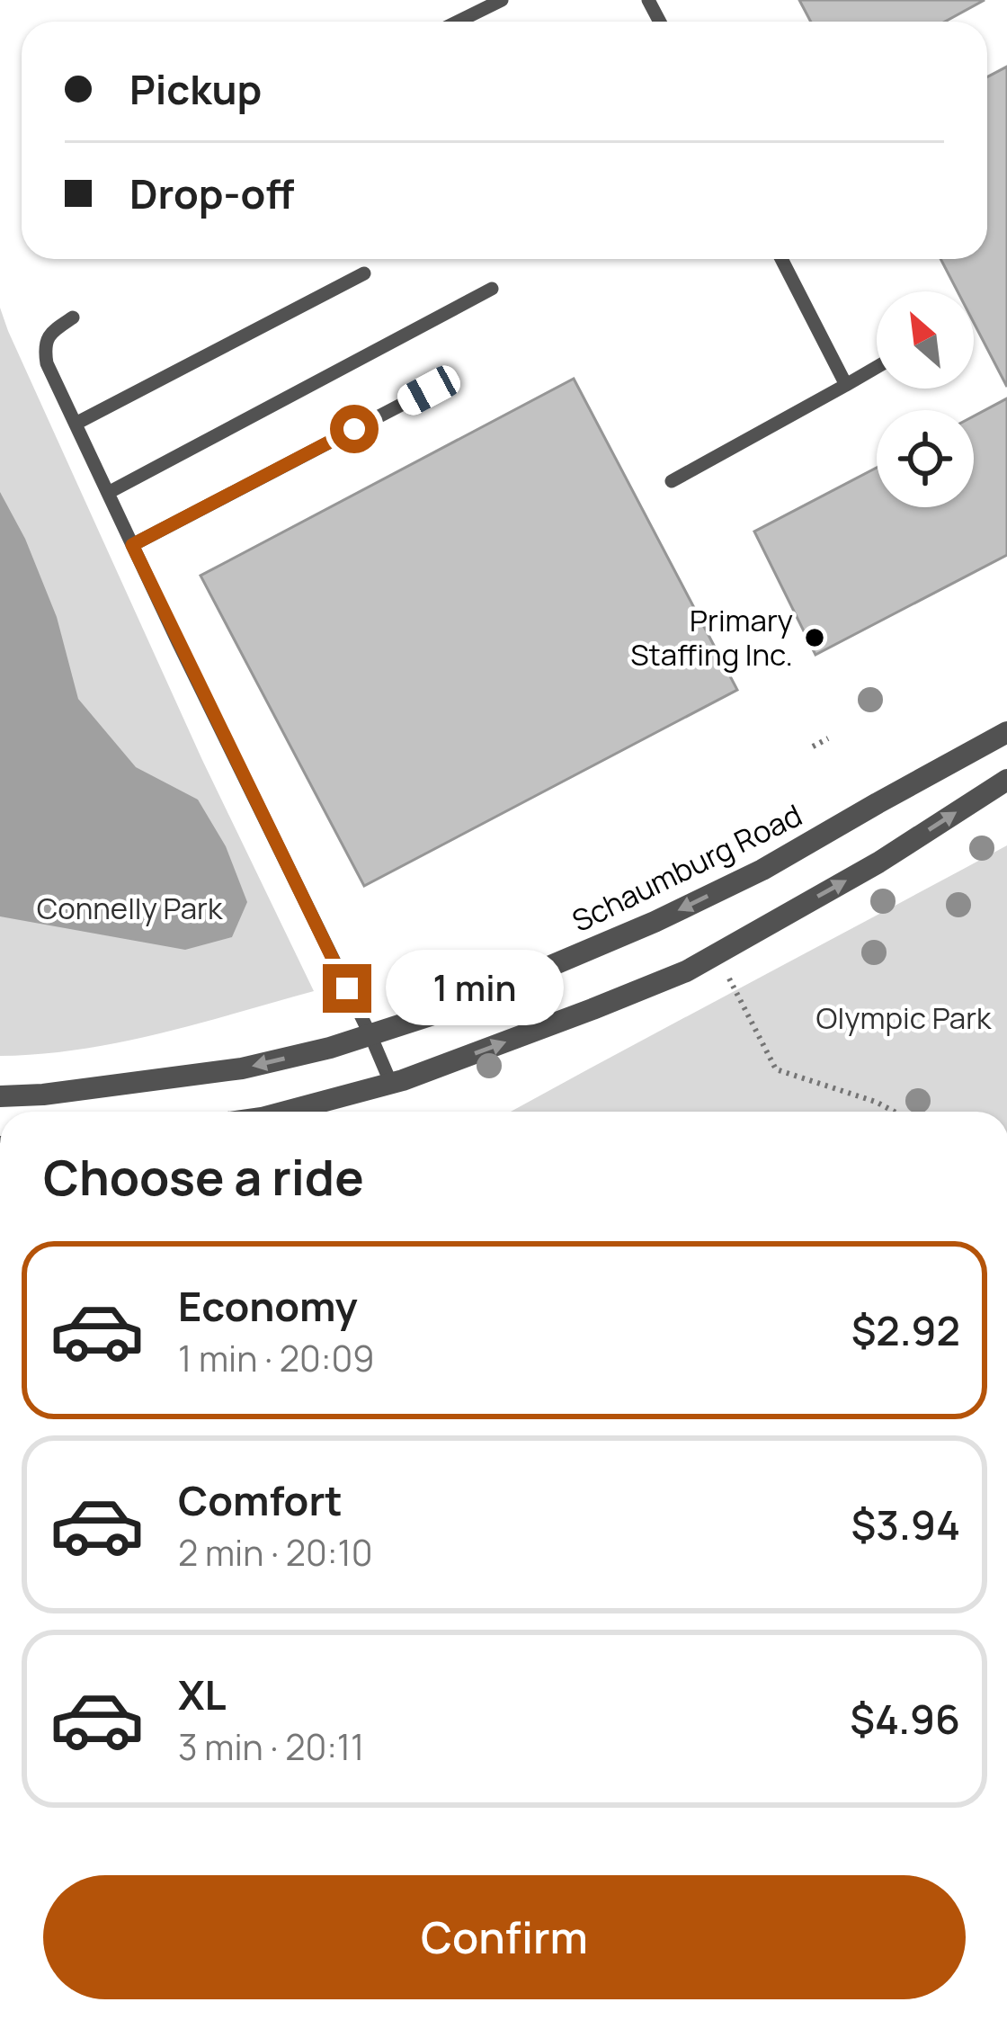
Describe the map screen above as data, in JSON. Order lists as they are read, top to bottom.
{
  "streets": {
    "street": ["Schaumburg Road"]
  },
  "parks": ["Connelly Park", "Olympic Park"],
  "places": ["Primary Staffing Inc."],
  "north": "top left",
  "page": {
    "banner": ["Pickup", "Drop-off"],
    "bubble": "1 min",
    "heading": "Choose a ride",
    "list": [
      {
        "name": "Economy",
        "note": "1 min · 20:09",
        "value": "$2.92"
      },
      {
        "name": "Comfort",
        "note": "2 min · 20:10",
        "value": "$3.94"
      },
      {
        "name": "XL",
        "note": "3 min · 20:11",
        "value": "$4.96"
      }
    ],
    "buttons": "Confirm"
  }
}
